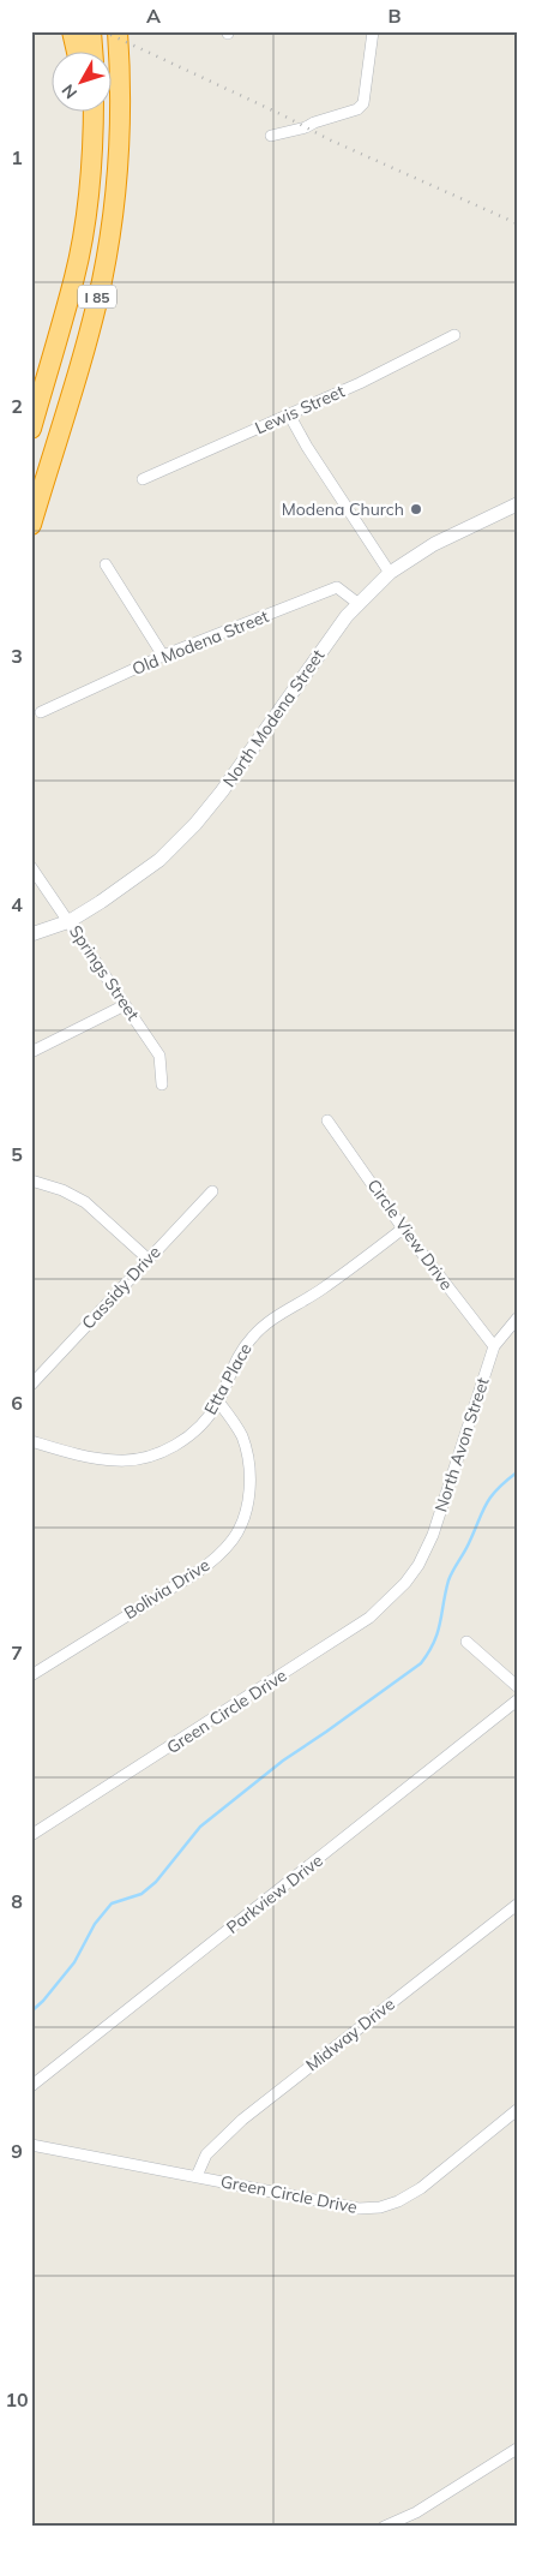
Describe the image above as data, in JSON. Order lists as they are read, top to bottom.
{
  "streets": {
    "highway": ["I 85"],
    "street": [
      "Lewis Street",
      "Old Modena Street",
      "North Modena Street",
      "Springs Street",
      "Circle View Drive",
      "Cassidy Drive",
      "Etta Place",
      "North Avon Street",
      "Bolivia Drive",
      "Green Circle Drive",
      "Parkview Drive",
      "Midway Drive"
    ]
  },
  "crossings": [
    ["Old Modena Street", "North Modena Street"],
    ["North Modena Street", "Springs Street"],
    ["Circle View Drive", "Etta Place"],
    ["Circle View Drive", "North Avon Street"],
    ["Etta Place", "Bolivia Drive"],
    ["North Avon Street", "Green Circle Drive"],
    ["Green Circle Drive", "Midway Drive"]
  ],
  "places": ["Modena Church"],
  "north": "bottom left",
  "grid": {
    "columns": ["A", "B"],
    "rows": [
      "1",
      "2",
      "3",
      "4",
      "5",
      "6",
      "7",
      "8",
      "9",
      "10"
    ]
  }
}
